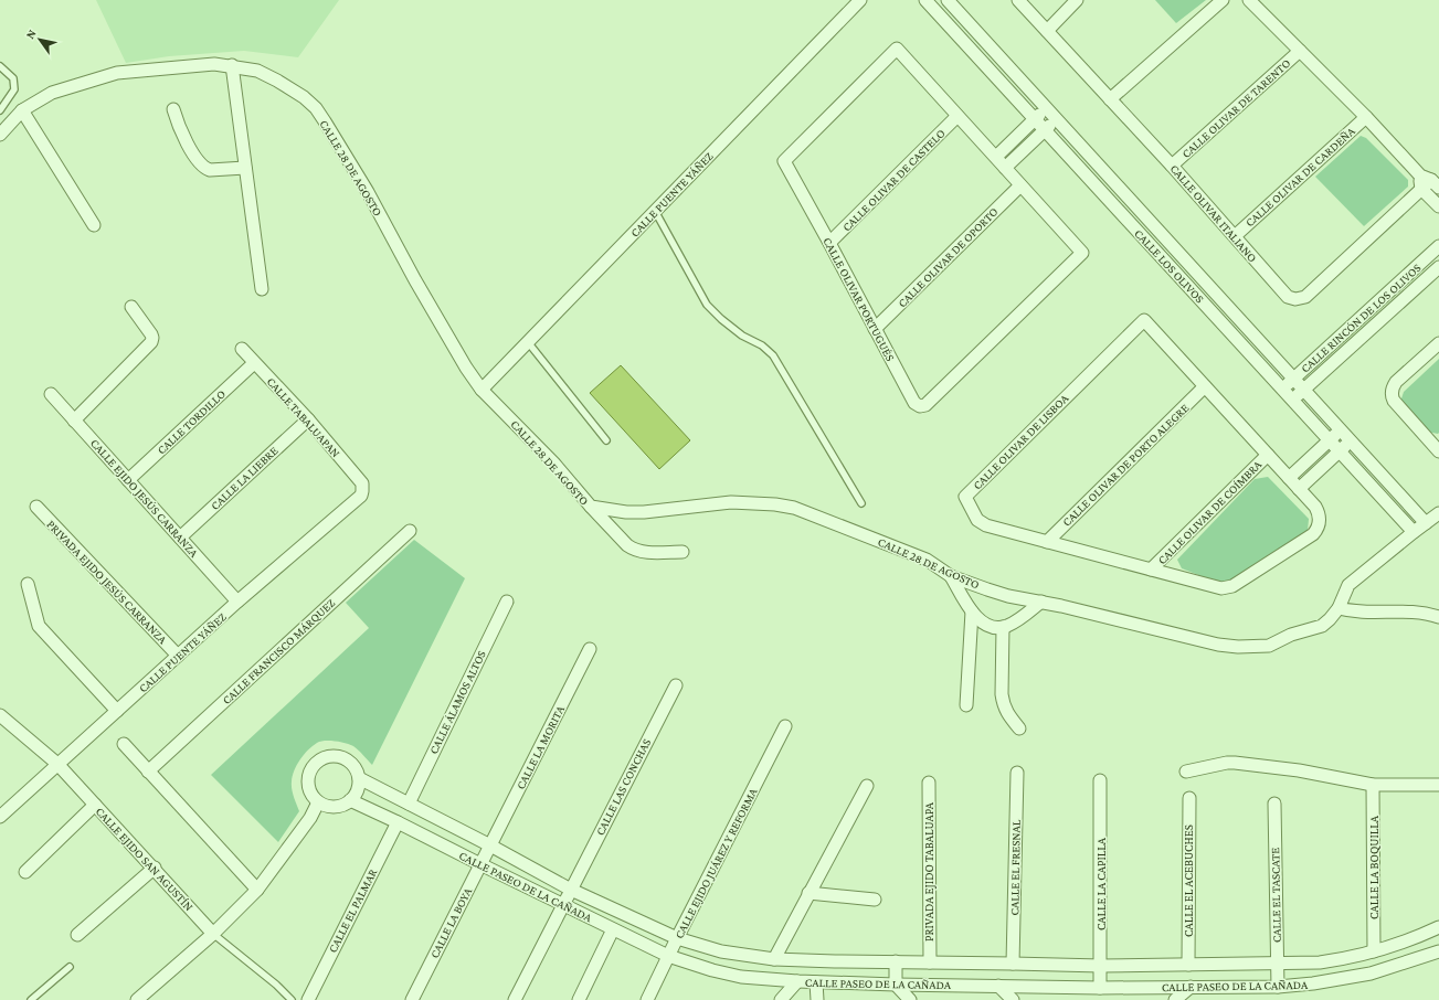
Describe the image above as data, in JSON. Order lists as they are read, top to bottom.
{
  "streets": {
    "street": [
      "CALLE OLIVAR DE TARENTO",
      "CALLE 28 DE AGOSTO",
      "CALLE OLIVAR DE CARDEÑA",
      "CALLE OLIVAR DE CASTELO",
      "CALLE PUENTE YÁÑEZ",
      "CALLE OLIVAR ITALIANO",
      "CALLE OLIVAR DE OPORTO",
      "CALLE LOS OLIVOS",
      "CALLE OLIVAR PORTUGUÉS",
      "CALLE RINCÓN DE LOS OLIVOS",
      "CALLE TABALUAPAN",
      "CALLE TORDILLO",
      "CALLE OLIVAR DE LISBOA",
      "CALLE OLIVAR DE PORTO ALEGRE",
      "CALLE LA LIEBRE",
      "CALLE EJIDO JESÚS CARRANZA",
      "CALLE OLIVAR DE COÍMBRA",
      "PRIVADA EJIDO JESÚS CARRANZA",
      "CALLE FRANCISCO MÁRQUEZ",
      "CALLE ÁLAMOS ALTOS",
      "CALLE LA MORITA",
      "CALLE LAS CONCHAS",
      "CALLE EJIDO SAN AGUSTÍN",
      "CALLE EJIDO JUÁREZ Y REFORMA",
      "CALLE EL FRESNAL",
      "CALLE LA BOQUILLA",
      "PRIVADA EJIDO TABALUAPA",
      "CALLE EL ACEBUCHES",
      "CALLE LA CAPILLA",
      "CALLE PASEO DE LA CAÑADA",
      "CALLE EL TASCATE",
      "CALLE EL PALMAR",
      "CALLE LA BOYA"
    ]
  },
  "crossings": [
    ["CALLE OLIVAR DE TARENTO", "CALLE OLIVAR ITALIANO"],
    ["CALLE 28 DE AGOSTO", "CALLE PUENTE YÁÑEZ"],
    ["CALLE 28 DE AGOSTO", "CALLE LOS OLIVOS"],
    ["CALLE OLIVAR DE CARDEÑA", "CALLE OLIVAR ITALIANO"],
    ["CALLE OLIVAR DE CASTELO", "CALLE OLIVAR PORTUGUÉS"],
    ["CALLE PUENTE YÁÑEZ", "CALLE TABALUAPAN"],
    ["CALLE PUENTE YÁÑEZ", "CALLE EJIDO JESÚS CARRANZA"],
    ["CALLE PUENTE YÁÑEZ", "PRIVADA EJIDO JESÚS CARRANZA"],
    ["CALLE PUENTE YÁÑEZ", "CALLE EJIDO SAN AGUSTÍN"],
    ["CALLE OLIVAR DE OPORTO", "CALLE OLIVAR PORTUGUÉS"],
    ["CALLE LOS OLIVOS", "CALLE RINCÓN DE LOS OLIVOS"],
    ["CALLE TABALUAPAN", "CALLE TORDILLO"],
    ["CALLE TABALUAPAN", "CALLE LA LIEBRE"],
    ["CALLE TORDILLO", "CALLE EJIDO JESÚS CARRANZA"],
    ["CALLE OLIVAR DE LISBOA", "CALLE OLIVAR DE PORTO ALEGRE"],
    ["CALLE OLIVAR DE LISBOA", "CALLE OLIVAR DE COÍMBRA"],
    ["CALLE LA LIEBRE", "CALLE EJIDO JESÚS CARRANZA"],
    ["CALLE ÁLAMOS ALTOS", "CALLE PASEO DE LA CAÑADA"],
    ["CALLE LA MORITA", "CALLE PASEO DE LA CAÑADA"],
    ["CALLE LA MORITA", "CALLE LA BOYA"],
    ["CALLE LAS CONCHAS", "CALLE PASEO DE LA CAÑADA"],
    ["CALLE EJIDO JUÁREZ Y REFORMA", "CALLE PASEO DE LA CAÑADA"],
    ["CALLE EL FRESNAL", "CALLE PASEO DE LA CAÑADA"],
    ["CALLE LA BOQUILLA", "CALLE PASEO DE LA CAÑADA"],
    ["PRIVADA EJIDO TABALUAPA", "CALLE PASEO DE LA CAÑADA"],
    ["CALLE EL ACEBUCHES", "CALLE PASEO DE LA CAÑADA"],
    ["CALLE LA CAPILLA", "CALLE PASEO DE LA CAÑADA"],
    ["CALLE PASEO DE LA CAÑADA", "CALLE EL TASCATE"],
    ["CALLE PASEO DE LA CAÑADA", "CALLE EL PALMAR"],
    ["CALLE PASEO DE LA CAÑADA", "CALLE LA BOYA"]
  ],
  "north": "top left"
}
